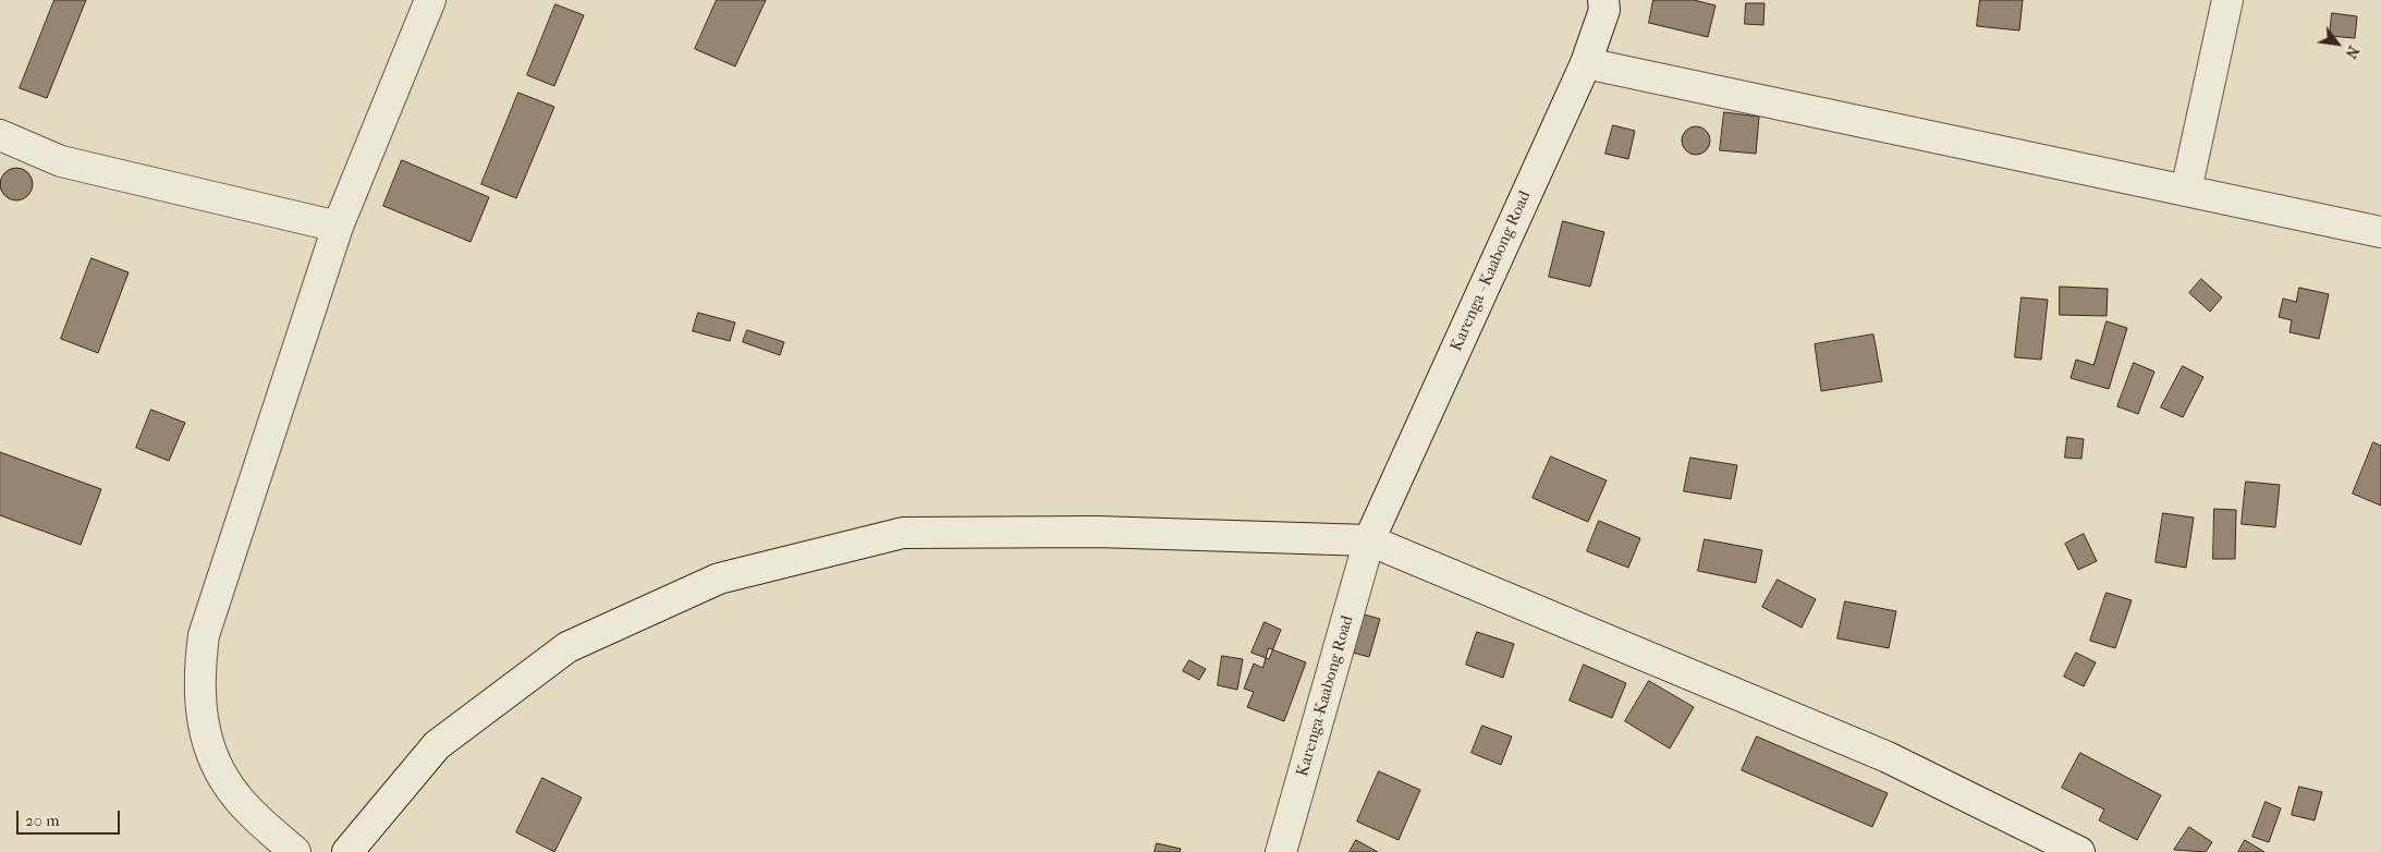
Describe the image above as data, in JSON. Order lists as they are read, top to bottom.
{
  "streets": {
    "street": ["Karenga - Kaabong Road", "Karenga-Kaabong Road"]
  },
  "crossings": [
    ["Karenga - Kaabong Road", "Karenga-Kaabong Road"]
  ],
  "scale_bar": "20 m",
  "north": "bottom right"
}
